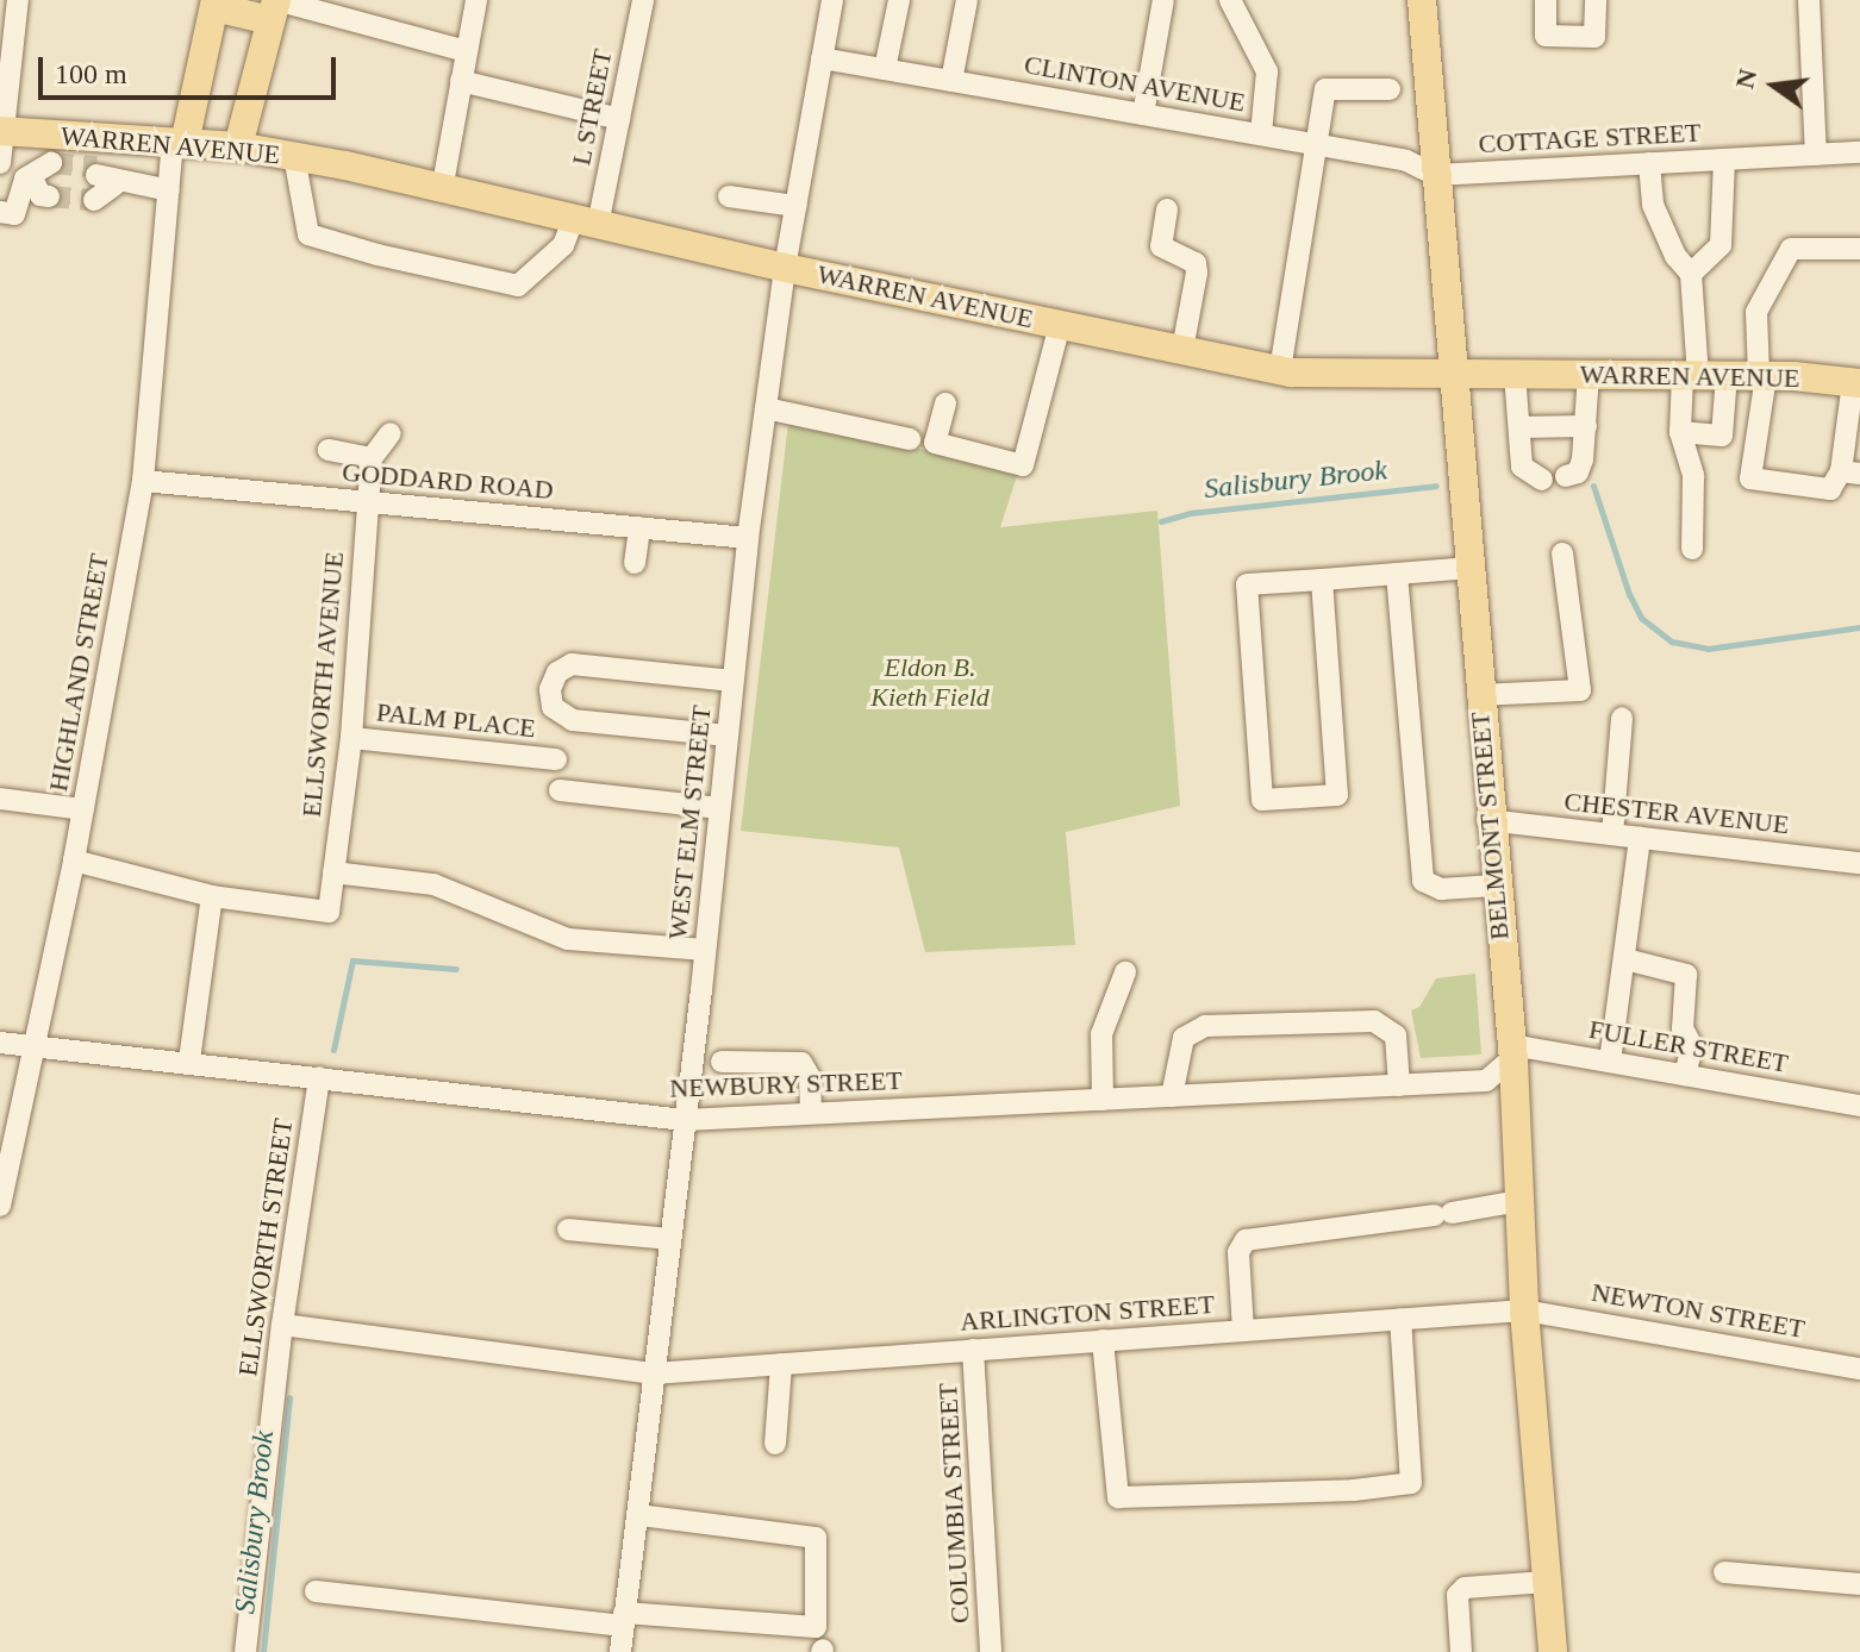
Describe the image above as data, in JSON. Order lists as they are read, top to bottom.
{
  "streets": {
    "main road": ["WARREN AVENUE", "BELMONT STREET"],
    "street": [
      "CLINTON AVENUE",
      "L STREET",
      "COTTAGE STREET",
      "GODDARD ROAD",
      "HIGHLAND STREET",
      "ELLSWORTH AVENUE",
      "PALM PLACE",
      "CHESTER AVENUE",
      "WEST ELM STREET",
      "FULLER STREET",
      "NEWBURY STREET",
      "ELLSWORTH STREET",
      "NEWTON STREET",
      "ARLINGTON STREET",
      "COLUMBIA STREET"
    ]
  },
  "crossings": [
    ["CLINTON AVENUE", "COTTAGE STREET"],
    ["CLINTON AVENUE", "WEST ELM STREET"],
    ["CLINTON AVENUE", "BELMONT STREET"],
    ["L STREET", "WARREN AVENUE"],
    ["COTTAGE STREET", "BELMONT STREET"],
    ["WARREN AVENUE", "HIGHLAND STREET"],
    ["WARREN AVENUE", "WEST ELM STREET"],
    ["WARREN AVENUE", "BELMONT STREET"],
    ["GODDARD ROAD", "HIGHLAND STREET"],
    ["GODDARD ROAD", "ELLSWORTH AVENUE"],
    ["GODDARD ROAD", "WEST ELM STREET"],
    ["HIGHLAND STREET", "NEWBURY STREET"],
    ["ELLSWORTH AVENUE", "PALM PLACE"],
    ["CHESTER AVENUE", "BELMONT STREET"],
    ["WEST ELM STREET", "NEWBURY STREET"],
    ["WEST ELM STREET", "ARLINGTON STREET"],
    ["BELMONT STREET", "FULLER STREET"],
    ["BELMONT STREET", "NEWBURY STREET"],
    ["BELMONT STREET", "NEWTON STREET"],
    ["BELMONT STREET", "ARLINGTON STREET"],
    ["FULLER STREET", "NEWBURY STREET"],
    ["NEWBURY STREET", "ELLSWORTH STREET"],
    ["ELLSWORTH STREET", "ARLINGTON STREET"],
    ["NEWTON STREET", "ARLINGTON STREET"],
    ["ARLINGTON STREET", "COLUMBIA STREET"]
  ],
  "water": ["Salisbury Brook"],
  "parks": ["Eldon B. Kieth Field"],
  "scale_bar": "100 m",
  "north": "left"
}
